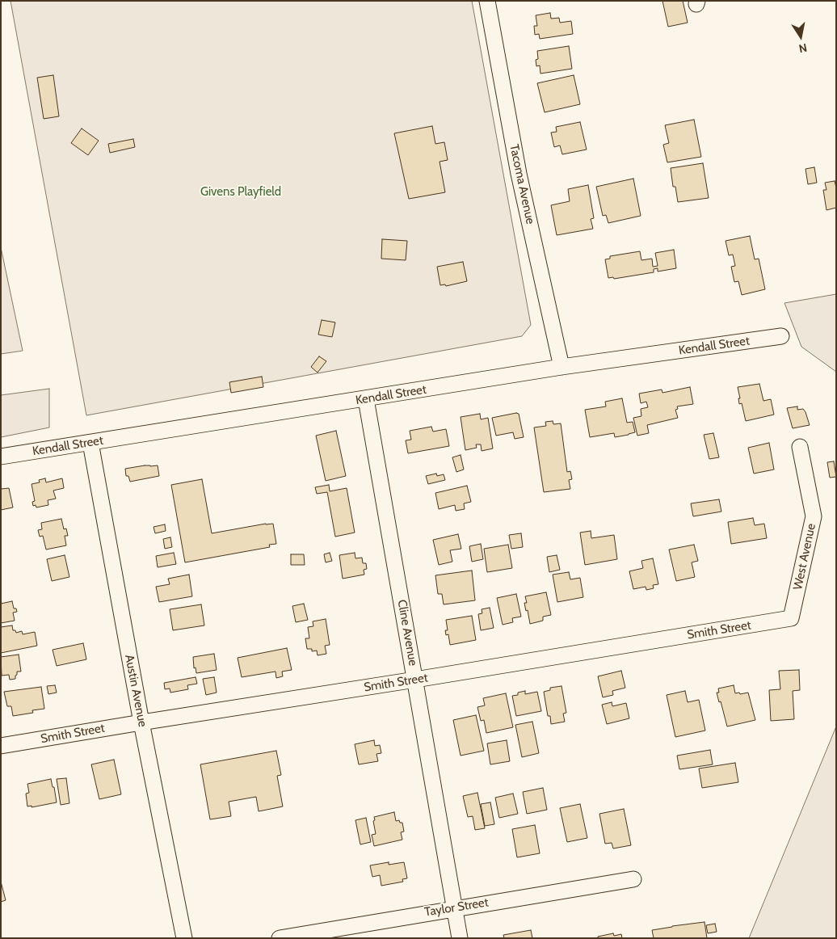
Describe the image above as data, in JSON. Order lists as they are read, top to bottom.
{
  "streets": {
    "street": [
      "Tacoma Avenue",
      "Kendall Street",
      "West Avenue",
      "Smith Street",
      "Cline Avenue",
      "Austin Avenue",
      "Taylor Street"
    ]
  },
  "crossings": [
    ["Tacoma Avenue", "Kendall Street"],
    ["Kendall Street", "Cline Avenue"],
    ["Kendall Street", "Austin Avenue"],
    ["West Avenue", "Smith Street"],
    ["Smith Street", "Cline Avenue"],
    ["Smith Street", "Austin Avenue"],
    ["Cline Avenue", "Taylor Street"]
  ],
  "parks": ["Givens Playfield"],
  "north": "bottom"
}
